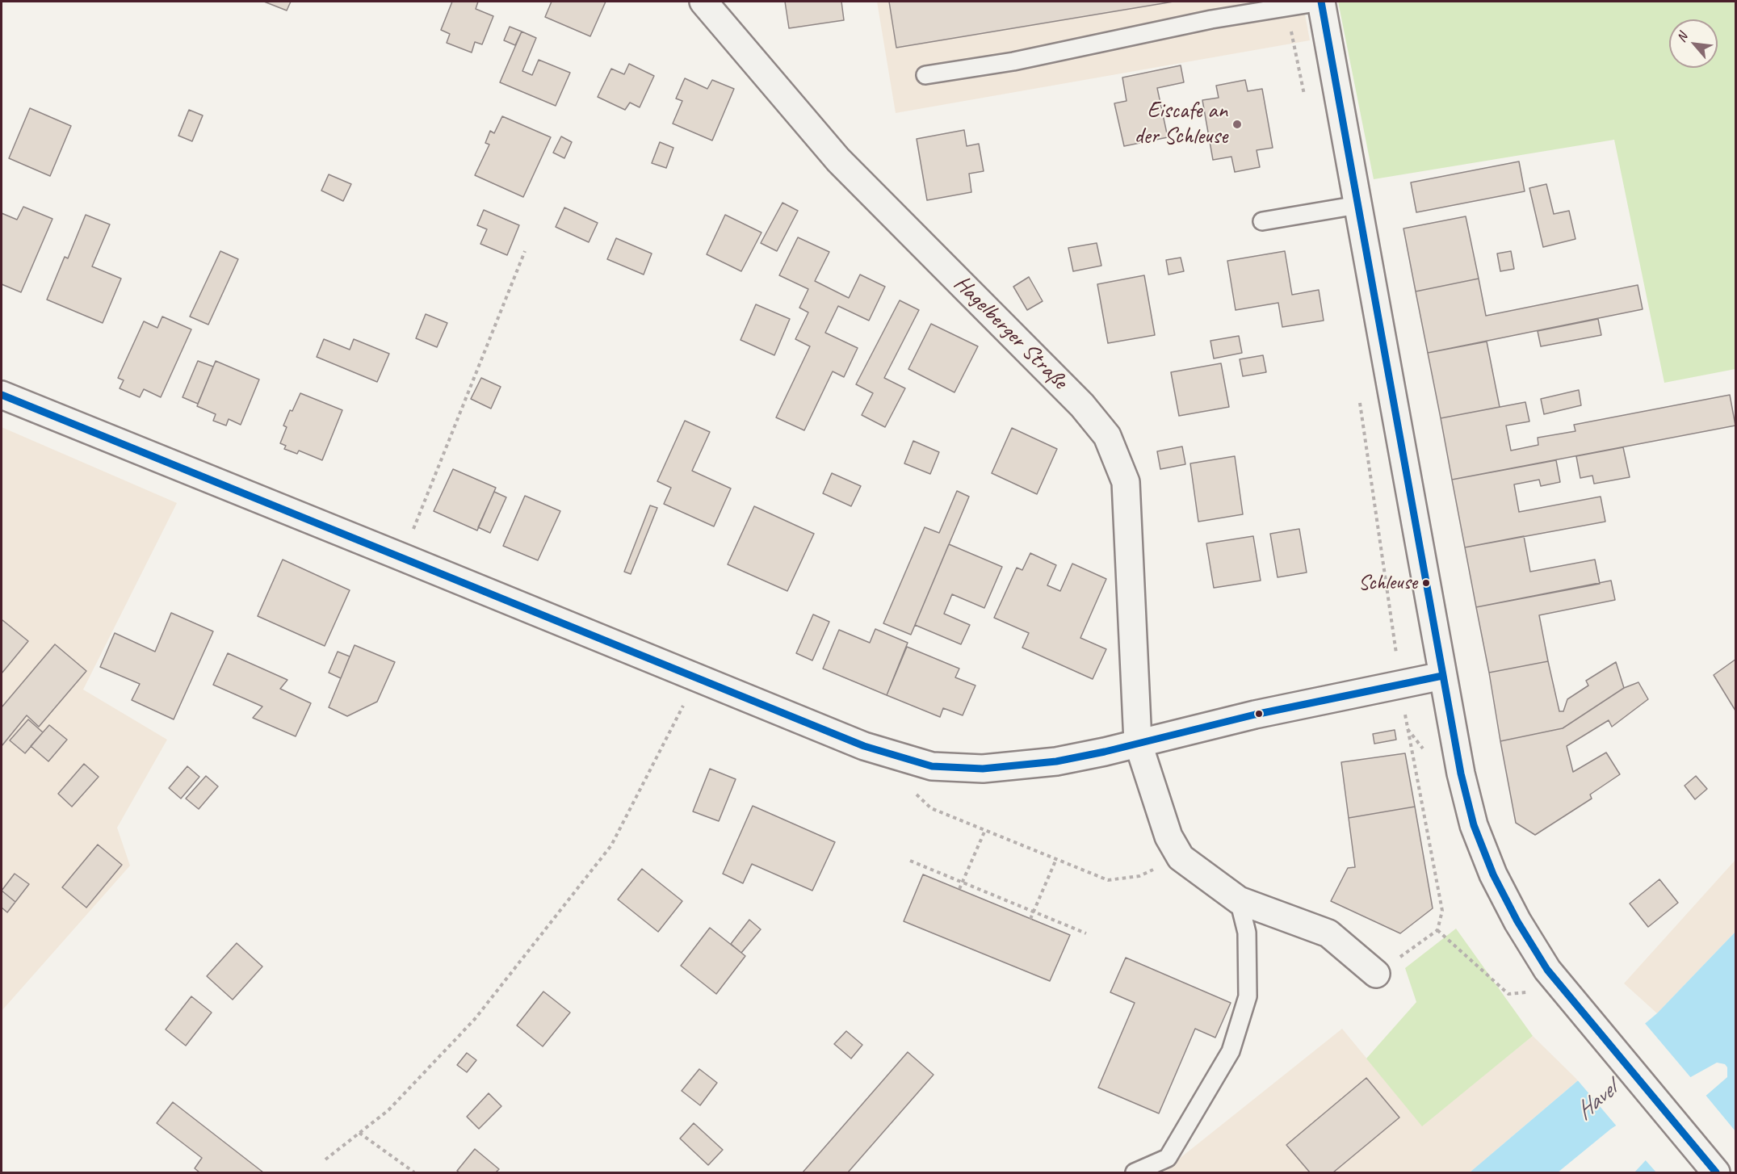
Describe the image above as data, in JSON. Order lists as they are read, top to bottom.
{
  "streets": {
    "main road": ["Hagelberger Straße"]
  },
  "water": ["Havel"],
  "places": ["Eiscafe an der Schleuse", "Schleuse"],
  "north": "top left"
}
